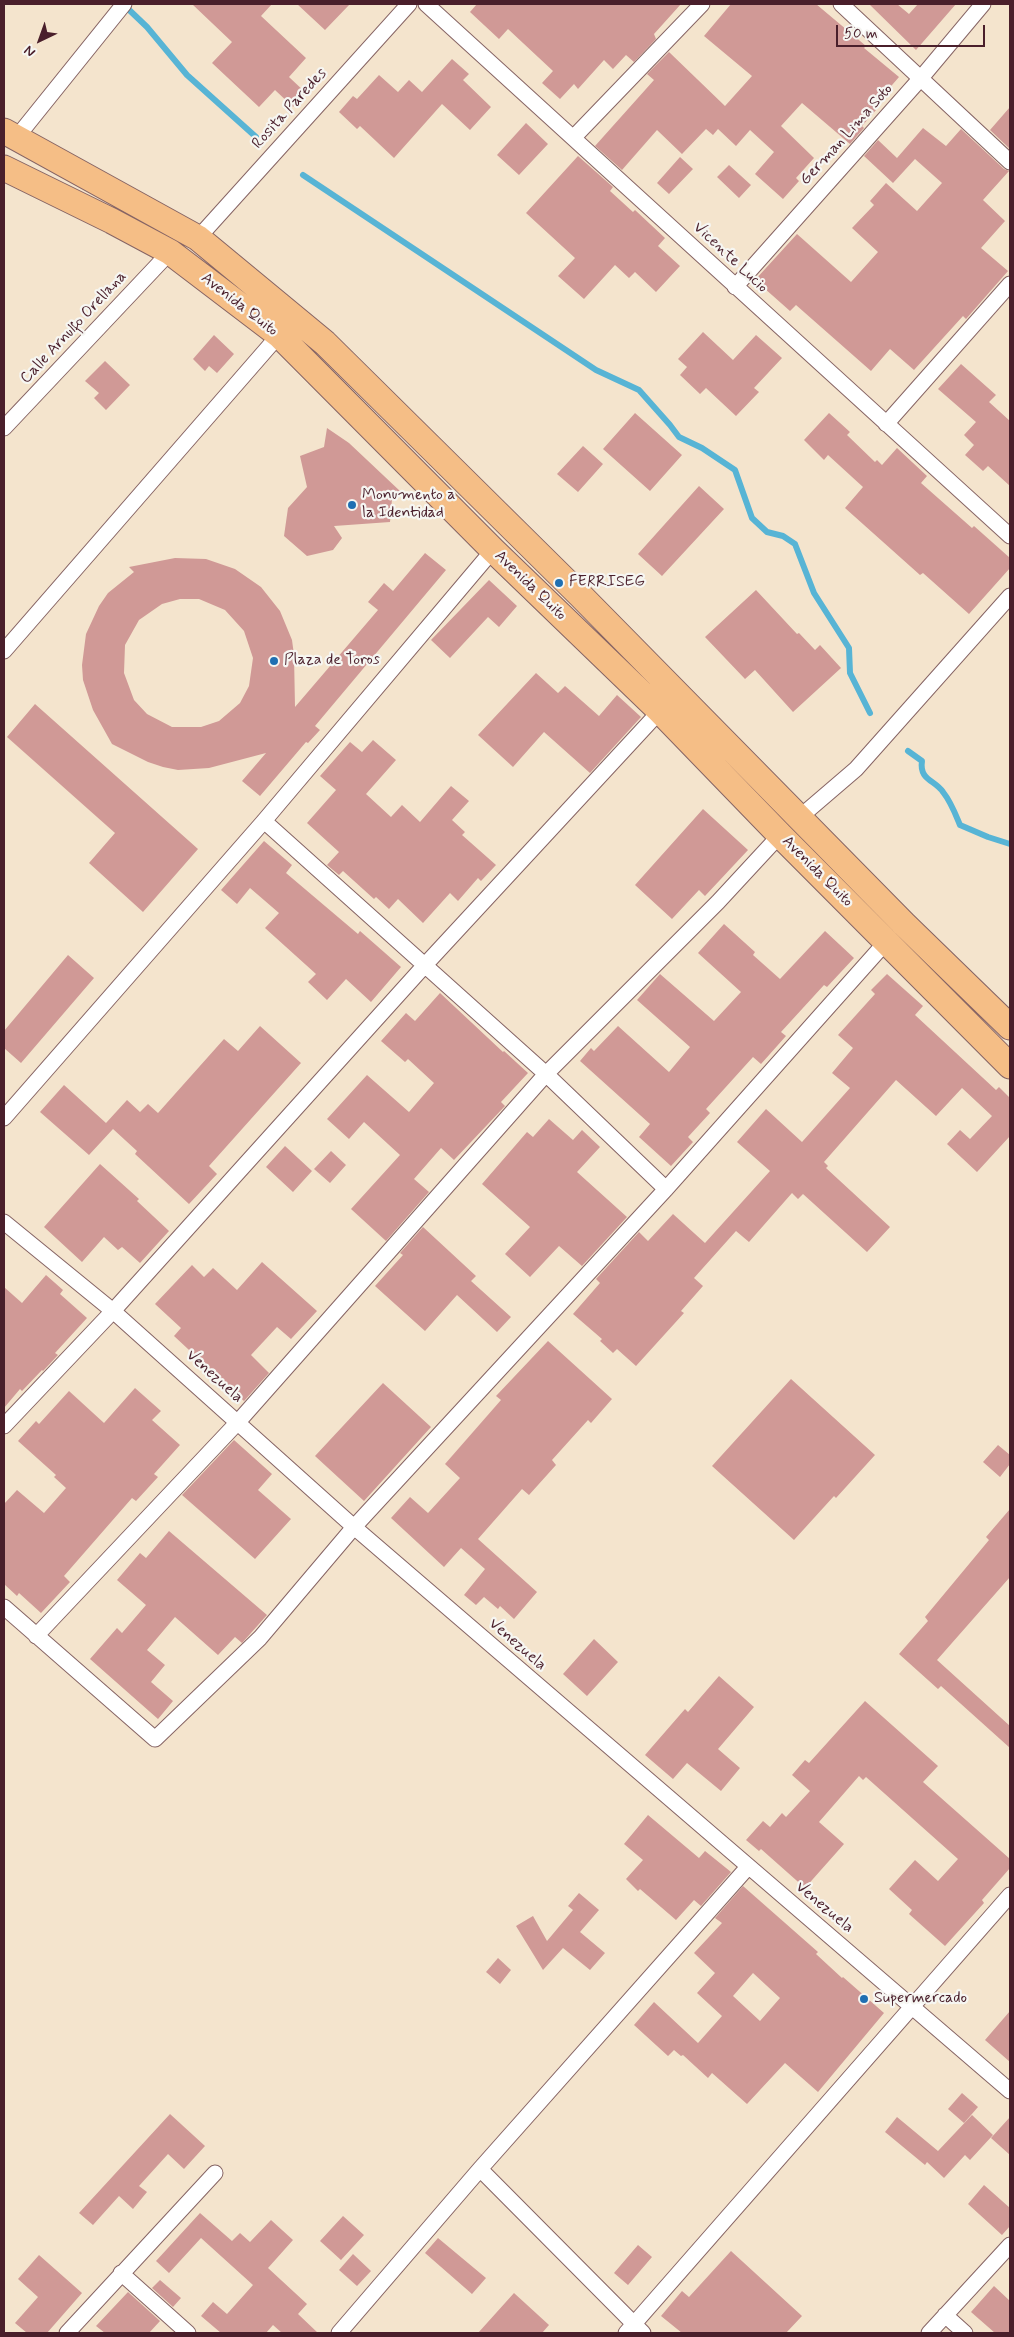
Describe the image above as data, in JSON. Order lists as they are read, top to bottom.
{
  "streets": {
    "highway": ["Avenida Quito"],
    "street": [
      "Rosita Paredes",
      "German Lima Soto",
      "Vicente Lucio",
      "Calle Arnulfo Orellana",
      "Venezuela"
    ]
  },
  "crossings": [
    ["Rosita Paredes", "Avenida Quito"],
    ["German Lima Soto", "Vicente Lucio"],
    ["Avenida Quito", "Calle Arnulfo Orellana"]
  ],
  "places": [
    "Monumento a la Identidad",
    "FERRISEG",
    "Plaza de Toros",
    "Supermercado"
  ],
  "scale_bar": "50 m",
  "north": "bottom left"
}
